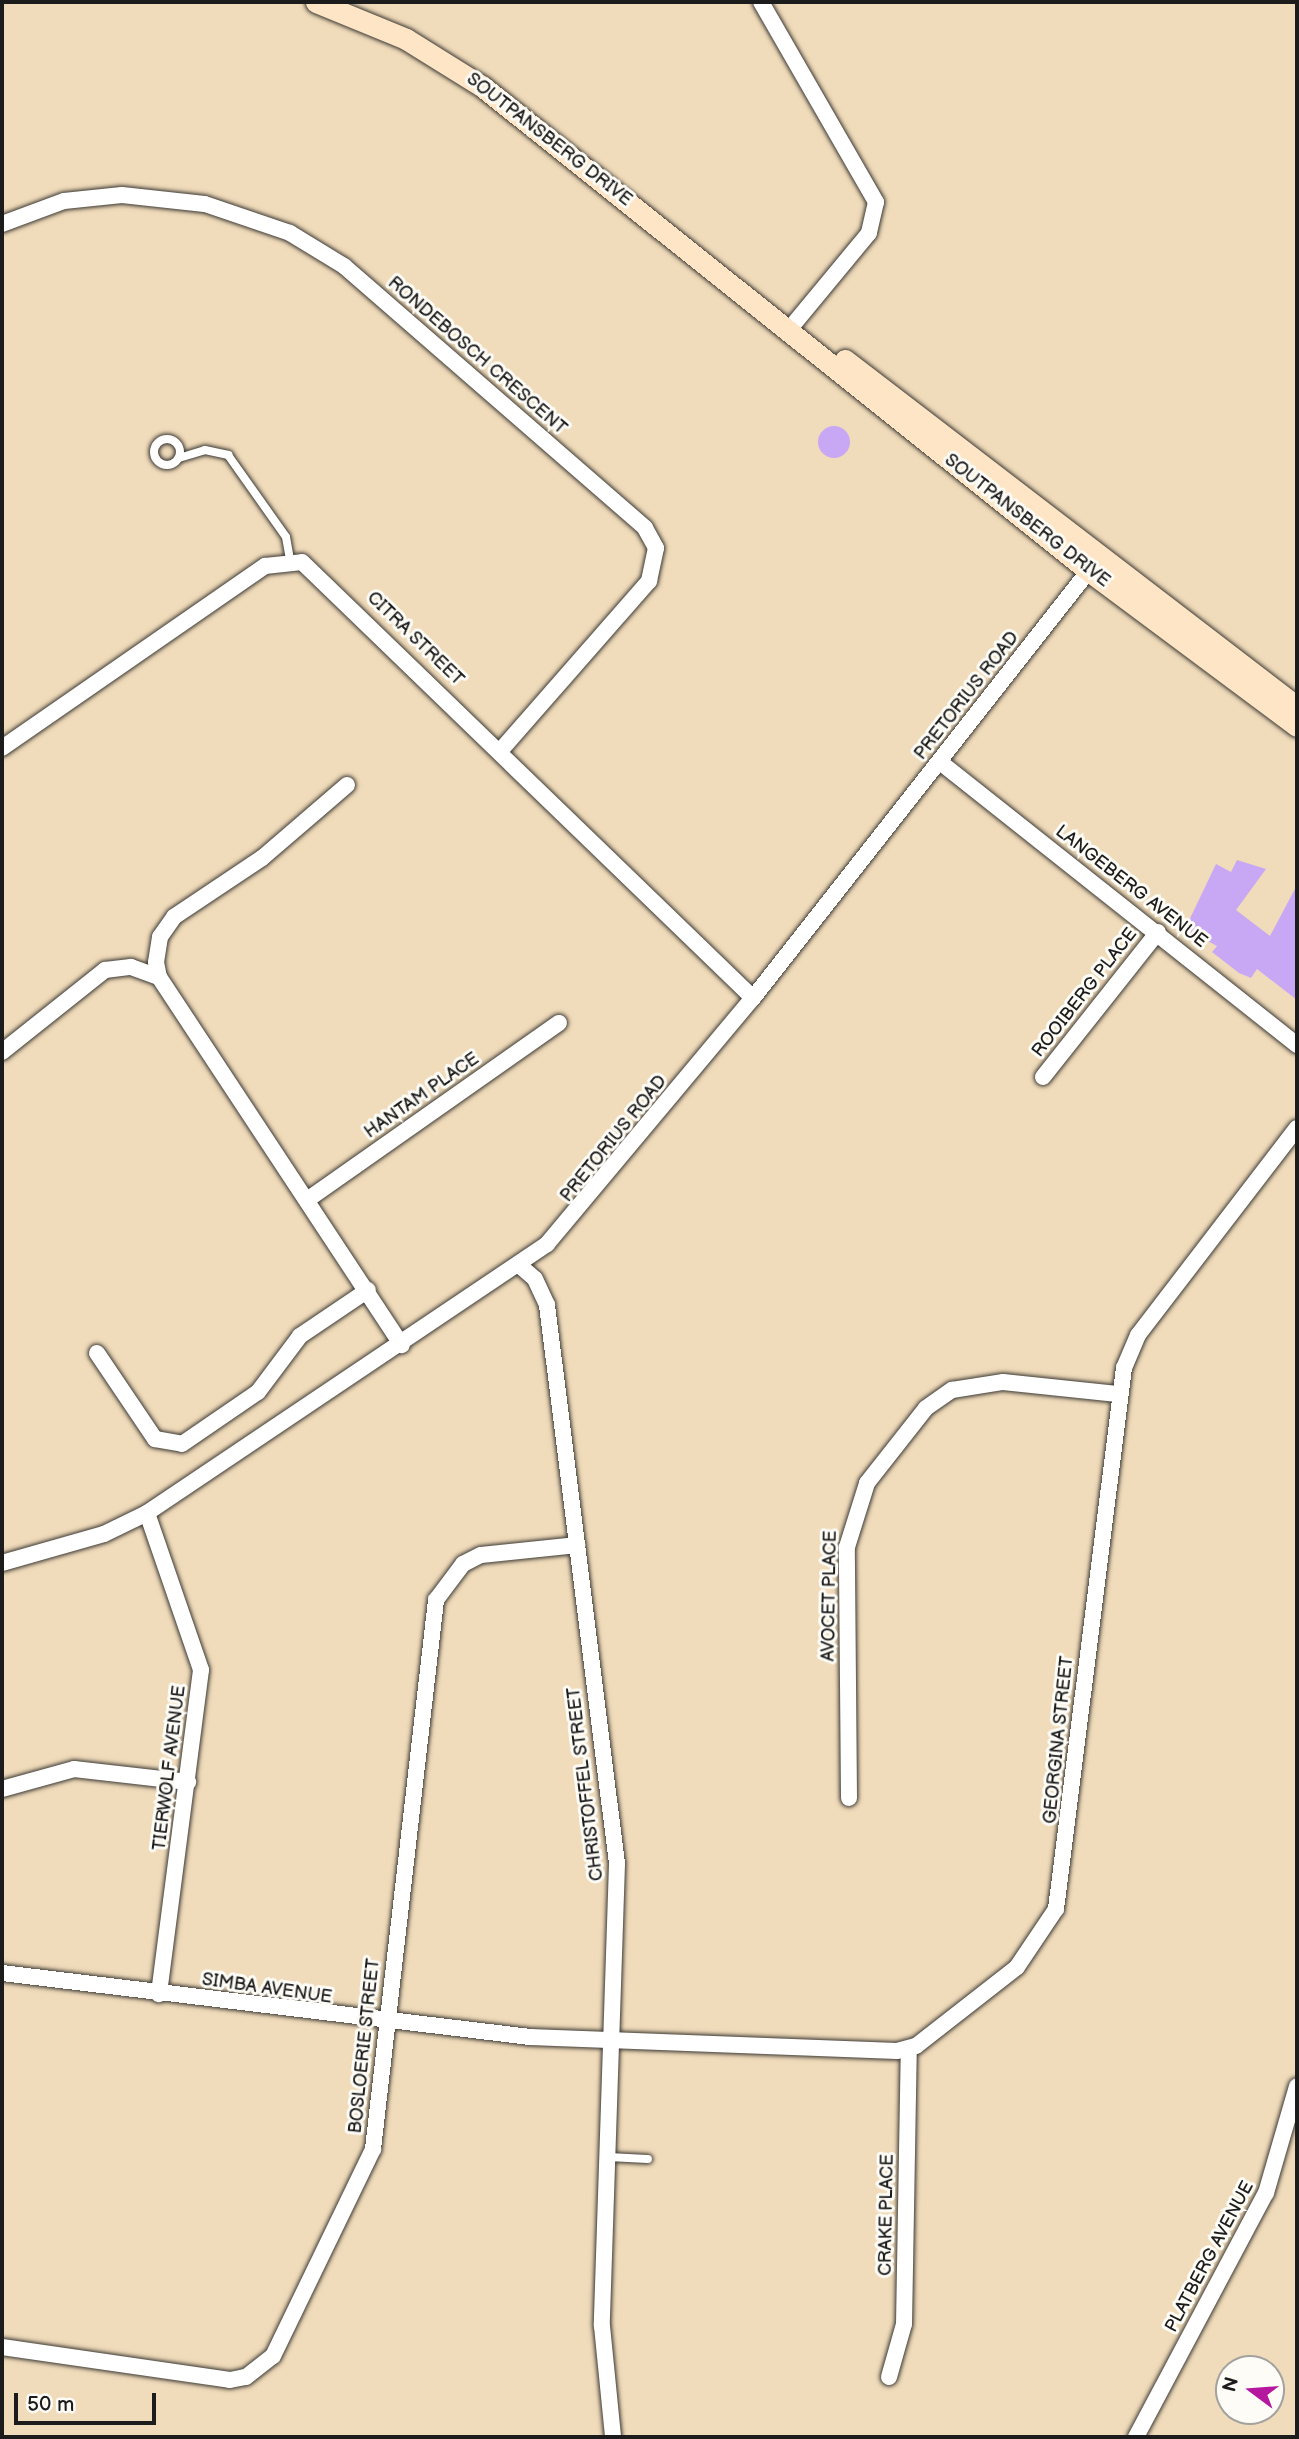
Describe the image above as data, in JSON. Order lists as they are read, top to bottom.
{
  "streets": {
    "street": [
      "SOUTPANSBERG DRIVE",
      "RONDEBOSCH CRESCENT",
      "CITRA STREET",
      "PRETORIUS ROAD",
      "LANGEBERG AVENUE",
      "ROOIBERG PLACE",
      "HANTAM PLACE",
      "AVOCET PLACE",
      "GEORGINA STREET",
      "TIERWOLF AVENUE",
      "CHRISTOFFEL STREET",
      "SIMBA AVENUE",
      "BOSLOERIE STREET",
      "CRAKE PLACE",
      "PLATBERG AVENUE"
    ]
  },
  "crossings": [
    ["SOUTPANSBERG DRIVE", "PRETORIUS ROAD"],
    ["RONDEBOSCH CRESCENT", "CITRA STREET"],
    ["CITRA STREET", "PRETORIUS ROAD"],
    ["PRETORIUS ROAD", "LANGEBERG AVENUE"],
    ["PRETORIUS ROAD", "TIERWOLF AVENUE"],
    ["PRETORIUS ROAD", "CHRISTOFFEL STREET"],
    ["LANGEBERG AVENUE", "ROOIBERG PLACE"],
    ["AVOCET PLACE", "GEORGINA STREET"],
    ["GEORGINA STREET", "CRAKE PLACE"],
    ["TIERWOLF AVENUE", "SIMBA AVENUE"],
    ["CHRISTOFFEL STREET", "SIMBA AVENUE"],
    ["CHRISTOFFEL STREET", "BOSLOERIE STREET"],
    ["SIMBA AVENUE", "BOSLOERIE STREET"]
  ],
  "scale_bar": "50 m",
  "north": "left"
}
